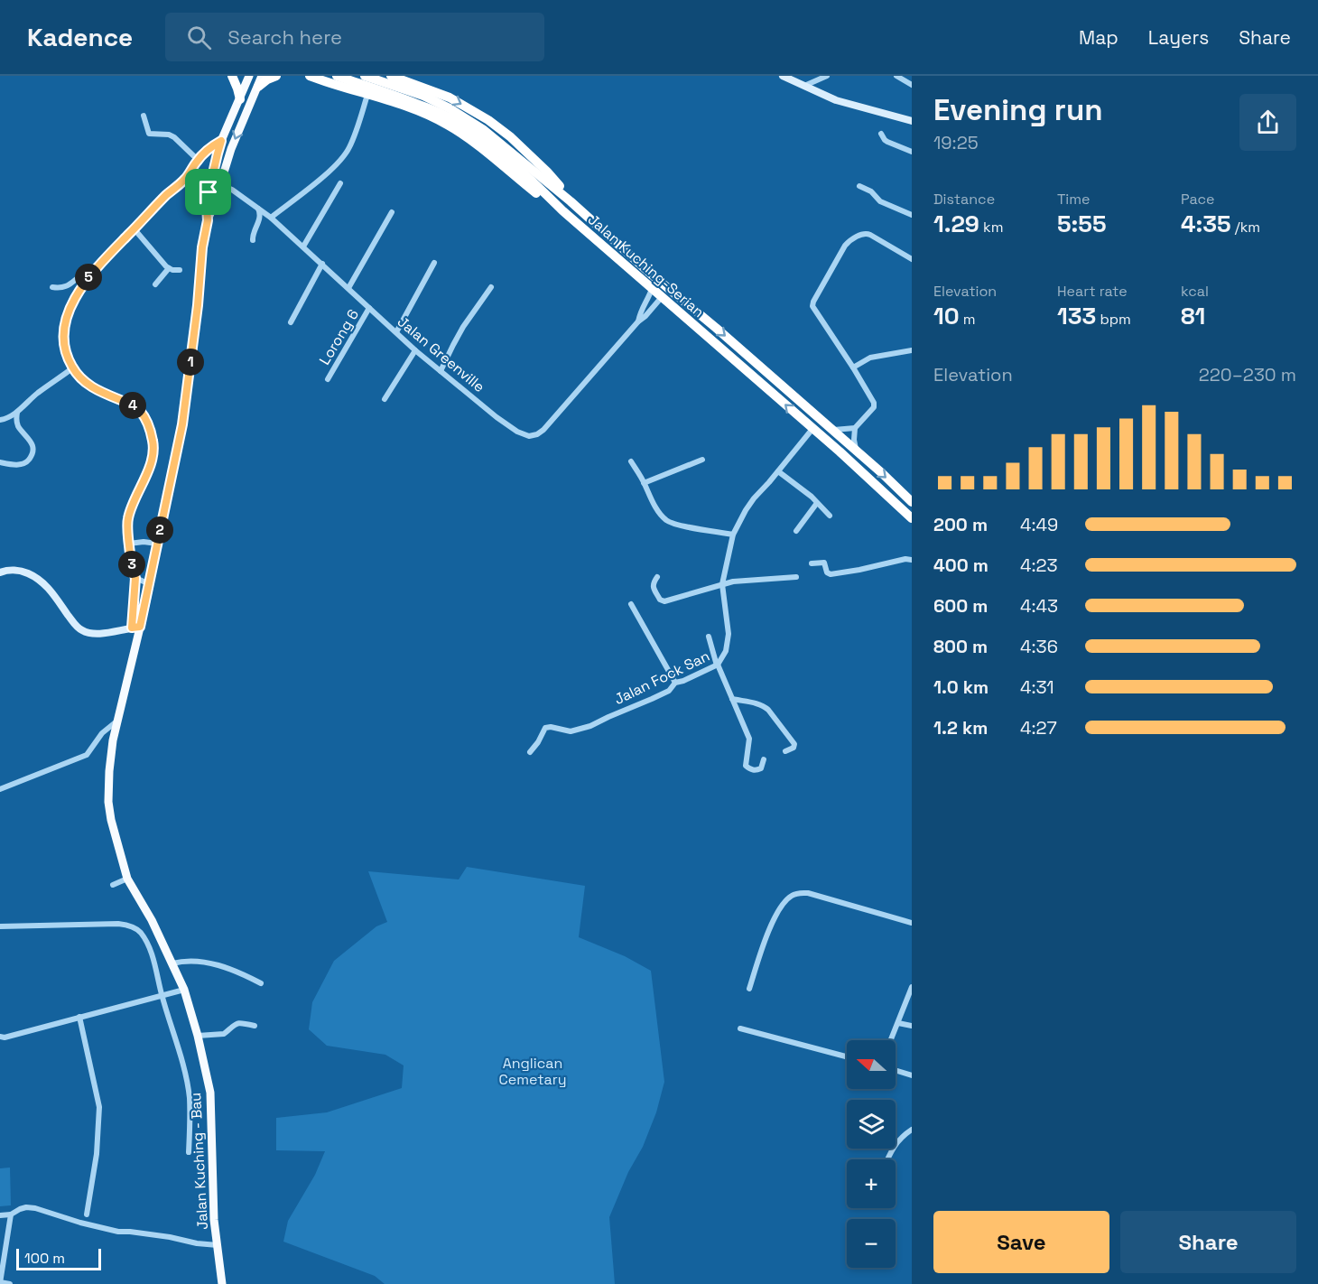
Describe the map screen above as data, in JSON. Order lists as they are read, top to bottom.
{
  "streets": {
    "highway": ["Jalan Kuching-Serian"],
    "main road": ["Jalan Kuching - Bau"],
    "street": ["Lorong 6", "Jalan Greenville", "Jalan Fock San"]
  },
  "crossings": [
    ["Jalan Kuching-Serian", "Jalan Greenville"],
    ["Jalan Kuching-Serian", "Jalan Fock San"],
    ["Lorong 6", "Jalan Greenville"],
    ["Jalan Greenville", "Jalan Kuching - Bau"]
  ],
  "parks": ["Anglican Cemetary"],
  "scale_bar": "100 m",
  "north": "left",
  "page": {
    "header": "Kadence",
    "search": "Search here",
    "nav": ["Map", "Layers", "Share"],
    "heading": ["Evening run", "19:25"],
    "stats": [
      ["Distance", "1.29 km"],
      ["Time", "5:55"],
      ["Pace", "4:35 /km"],
      ["Elevation", "10 m"],
      ["Heart rate", "133 bpm"],
      ["kcal", "81"]
    ],
    "pins": [
      "5",
      "1",
      "4",
      "2",
      "3"
    ],
    "chart": ["Elevation", "220–230 m"],
    "list": [
      {
        "name": "200 m",
        "note": "4:49"
      },
      {
        "name": "400 m",
        "note": "4:23"
      },
      {
        "name": "600 m",
        "note": "4:43"
      },
      {
        "name": "800 m",
        "note": "4:36"
      },
      {
        "name": "1.0 km",
        "note": "4:31"
      },
      {
        "name": "1.2 km",
        "note": "4:27"
      }
    ],
    "map_buttons": ["+", "−"],
    "buttons": ["Save", "Share"],
    "scale": "100 m"
  }
}
